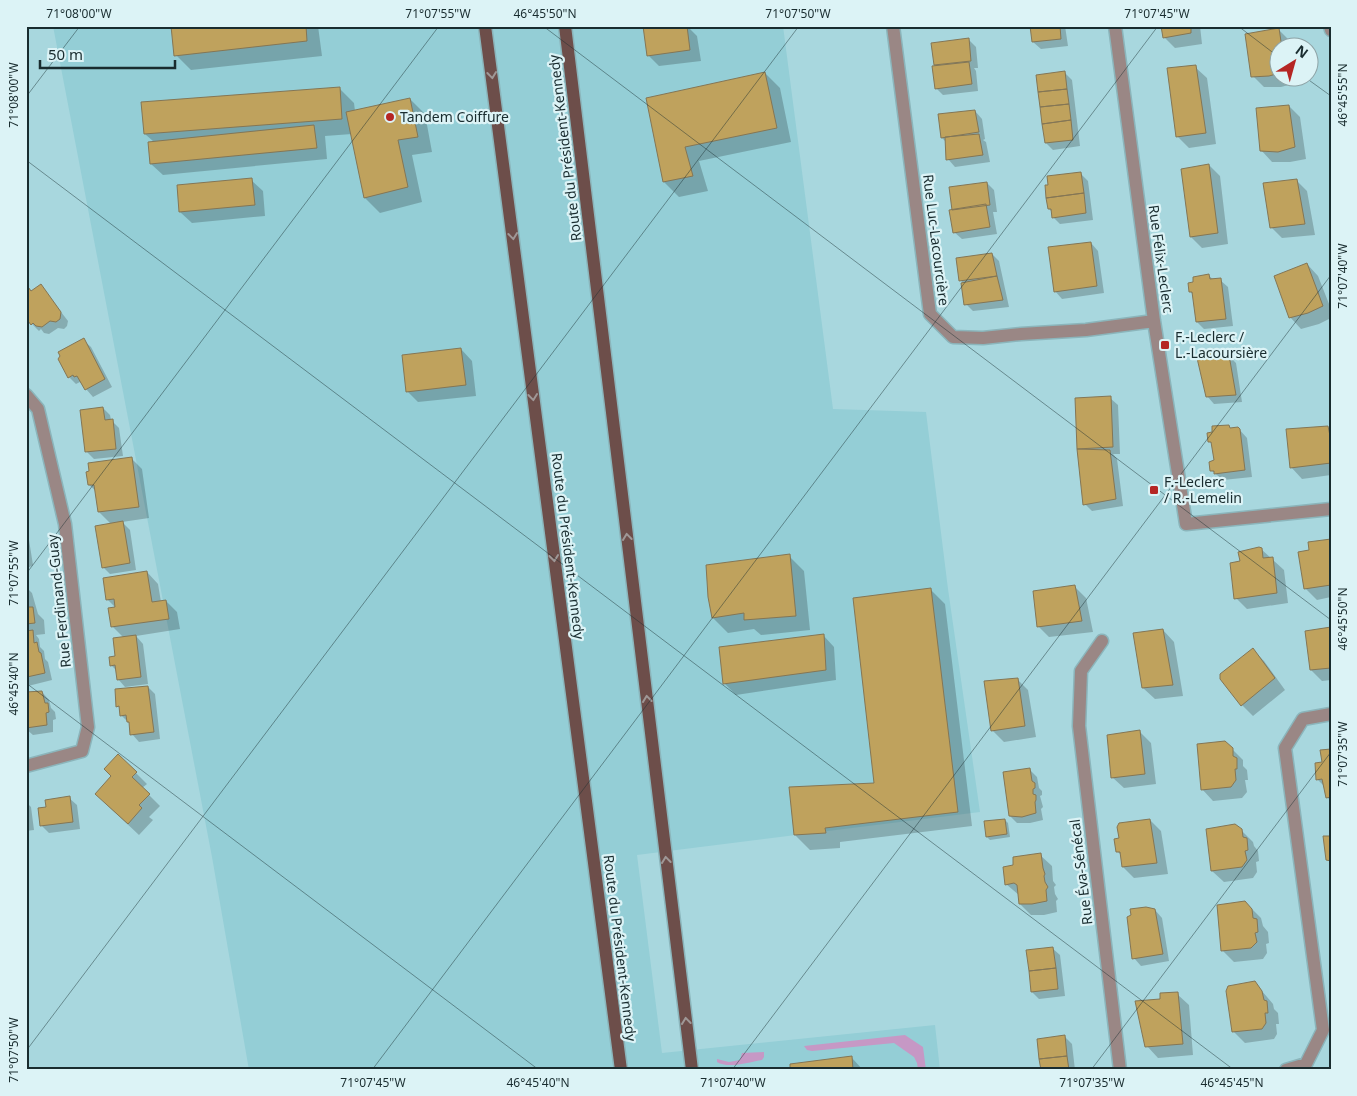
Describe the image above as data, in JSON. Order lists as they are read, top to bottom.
{
  "streets": {
    "main road": ["Route du Président-Kennedy"],
    "street": [
      "Rue Luc-Lacourcière",
      "Rue Félix-Leclerc",
      "Rue Ferdinand-Guay",
      "Rue Éva-Sénécal"
    ]
  },
  "crossings": [
    ["Rue Luc-Lacourcière", "Rue Félix-Leclerc"]
  ],
  "places": {
    "other": ["Tandem Coiffure"],
    "transit": ["F.-Leclerc / L.-Lacoursière", "F.-Leclerc / R.-Lemelin"]
  },
  "scale_bar": "50 m",
  "north": "top right",
  "coordinates": [
    "71°08'00\"W",
    "71°07'55\"W",
    "46°45'50\"N",
    "71°07'50\"W",
    "71°07'45\"W",
    "46°45'55\"N",
    "71°07'40\"W",
    "46°45'40\"N",
    "71°07'35\"W",
    "46°45'45\"N"
  ]
}
